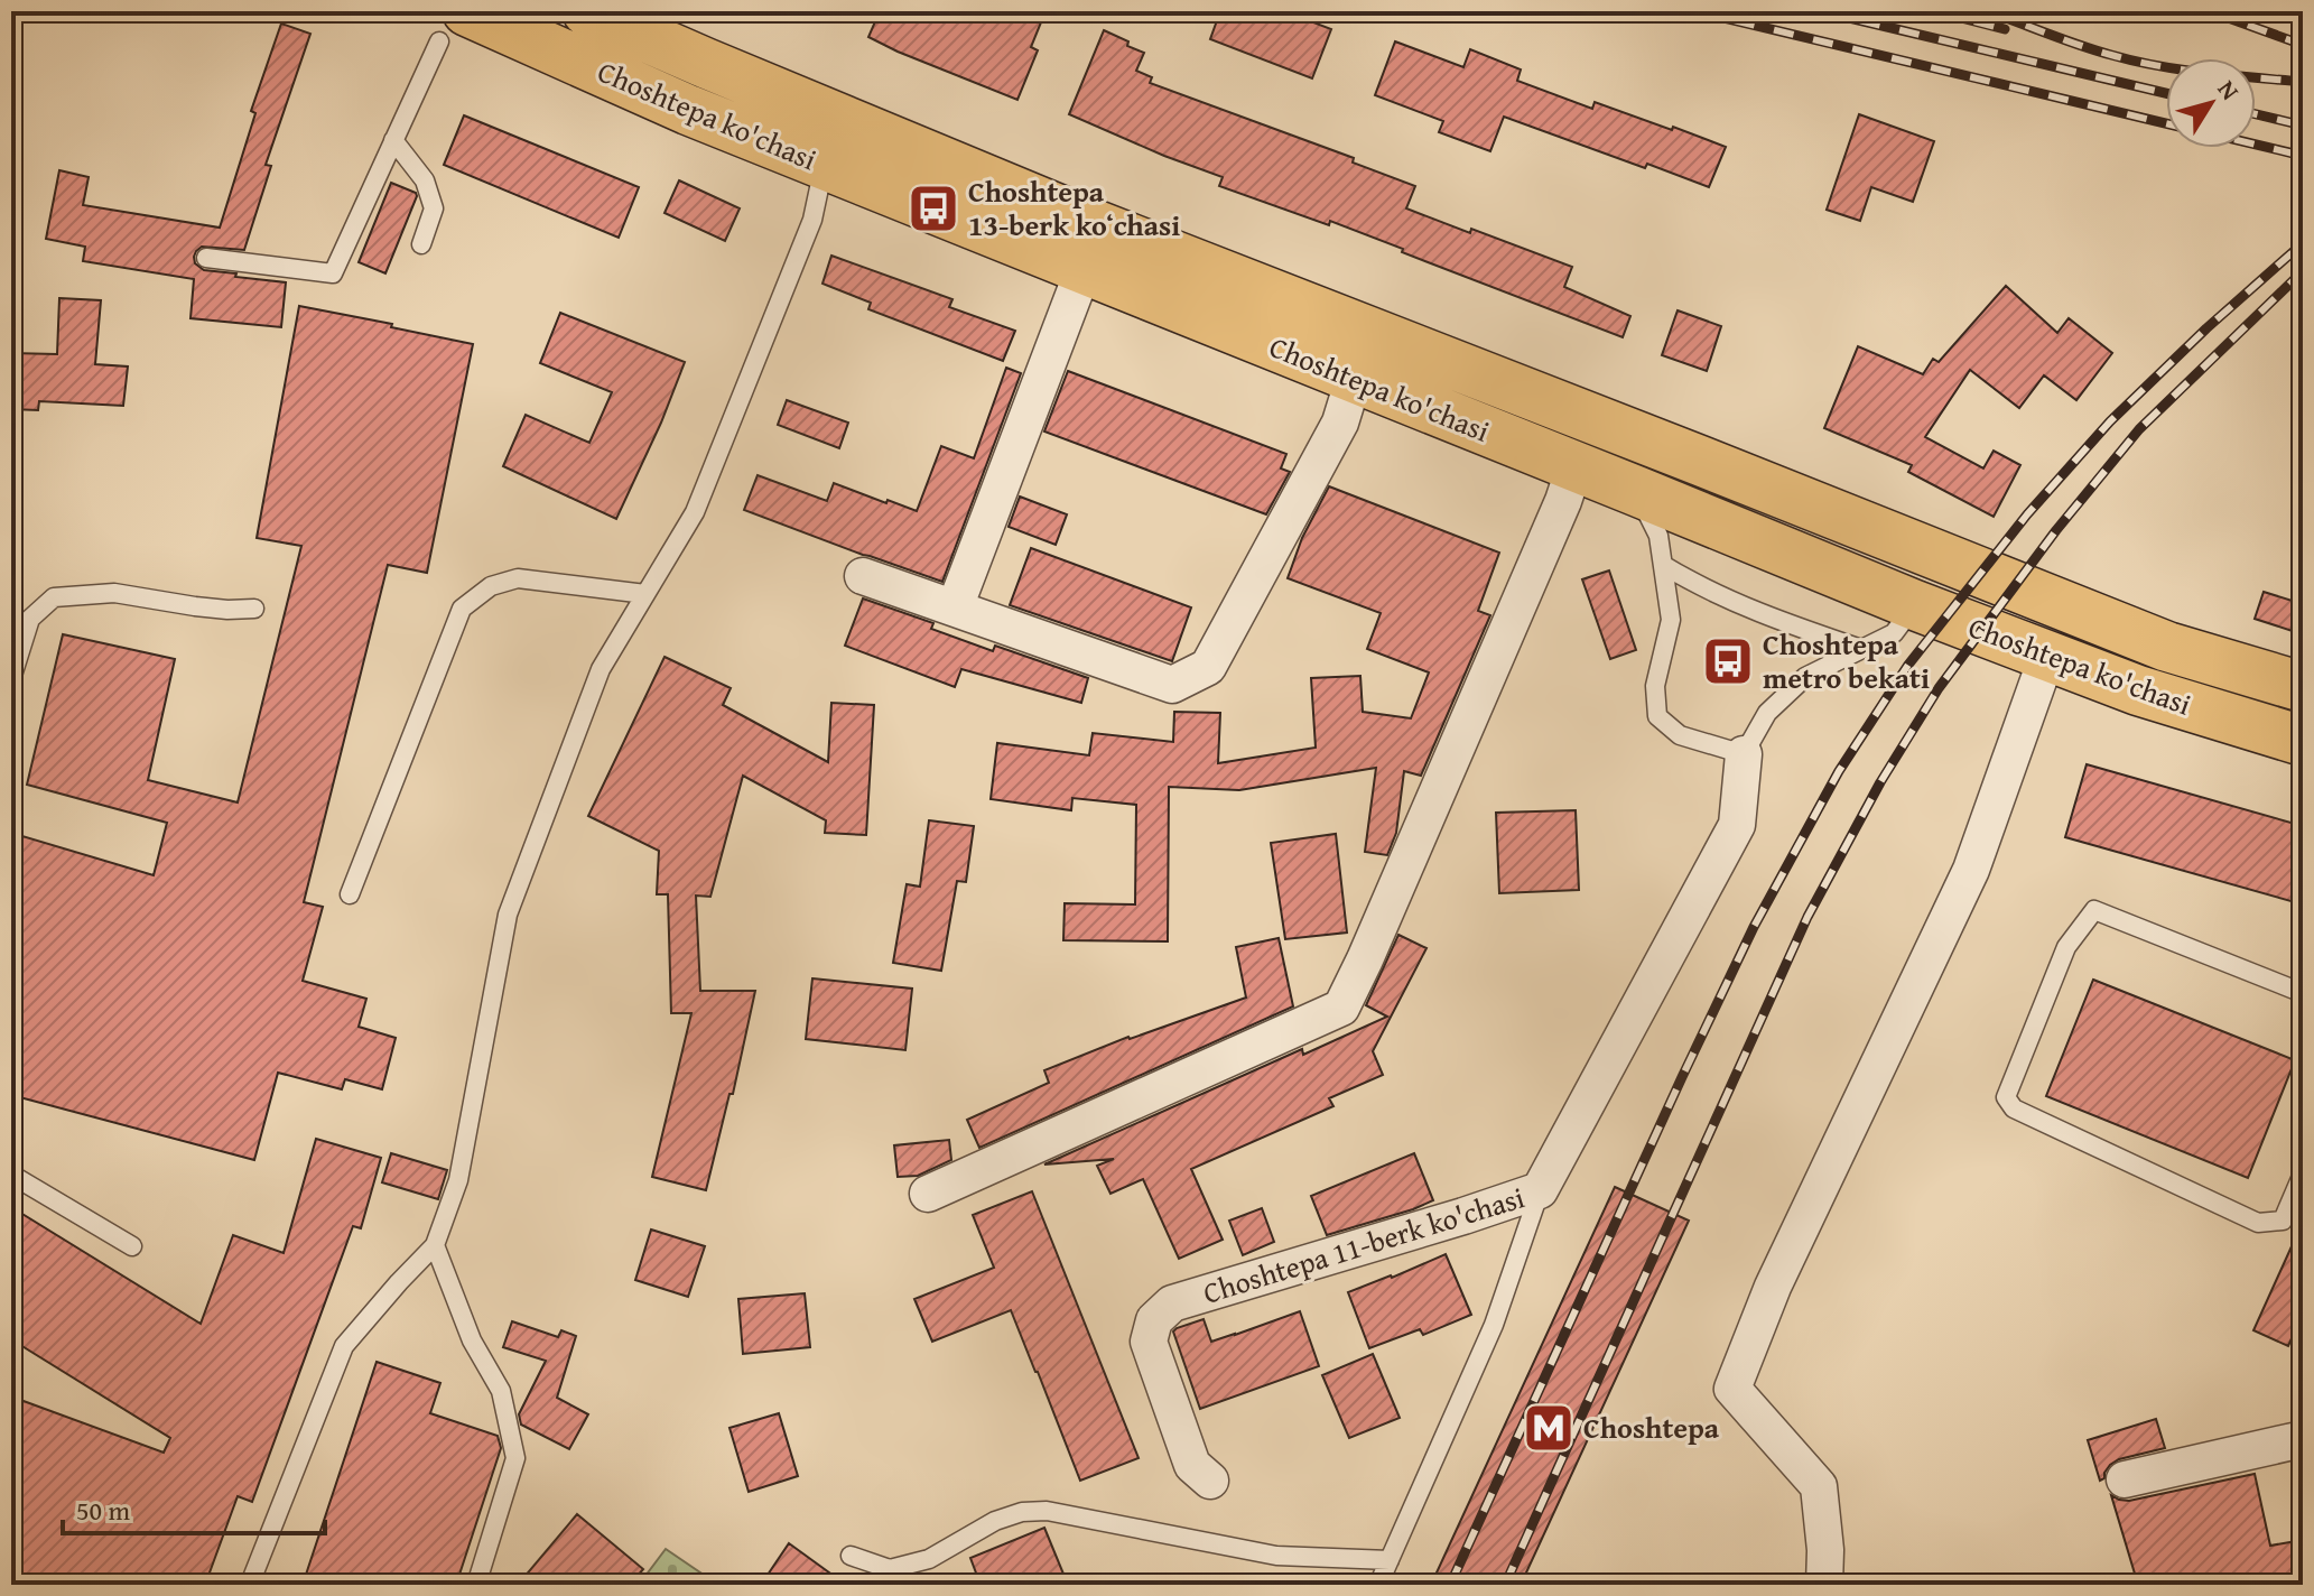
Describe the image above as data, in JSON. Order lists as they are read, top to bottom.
{
  "streets": {
    "main road": ["Choshtepa ko'chasi"],
    "street": ["Choshtepa 11-berk ko'chasi"]
  },
  "places": {
    "bus stop": ["Choshtepa 13-berk koʻchasi", "Choshtepa metro bekati"],
    "metro station": ["Choshtepa"]
  },
  "scale_bar": "50 m",
  "north": "top right"
}
